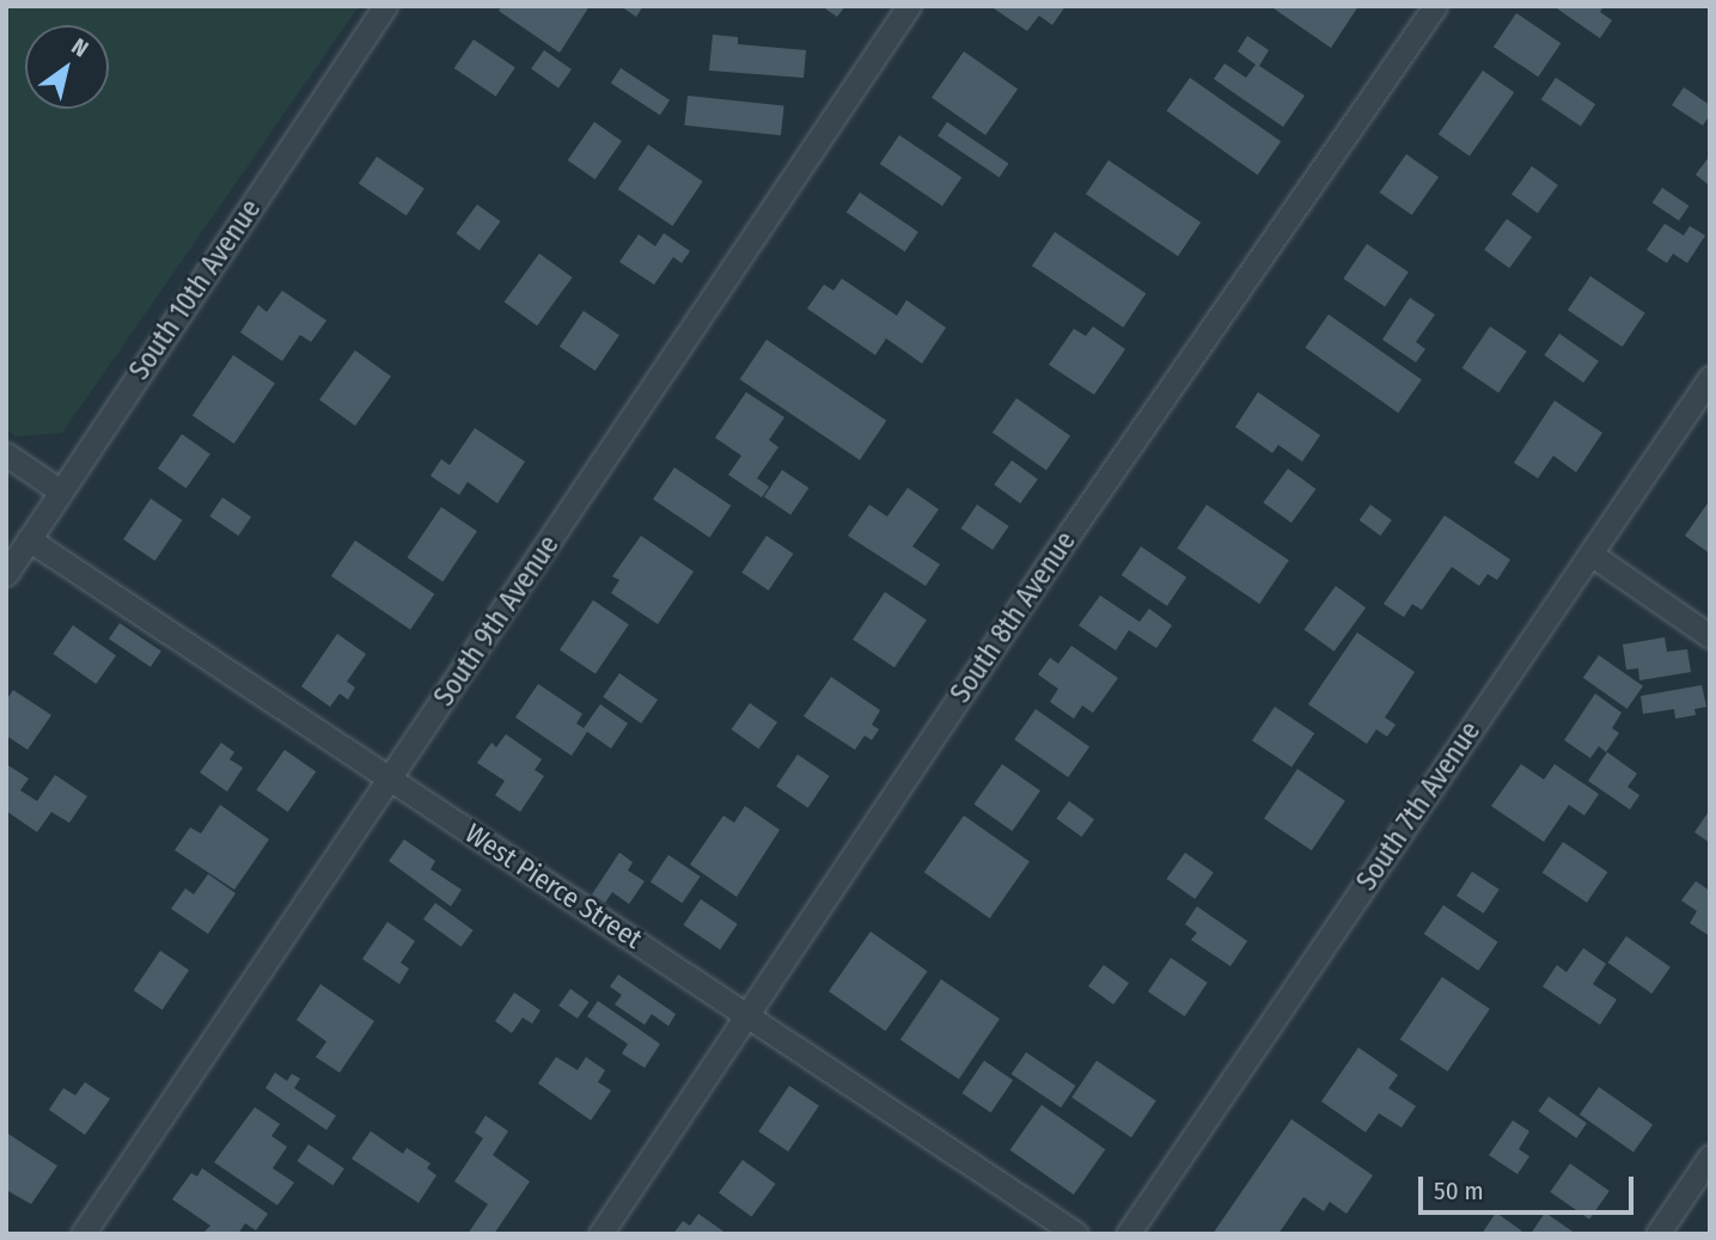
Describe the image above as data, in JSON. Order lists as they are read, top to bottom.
{
  "streets": {
    "street": [
      "South 10th Avenue",
      "South 8th Avenue",
      "South 9th Avenue",
      "South 7th Avenue",
      "West Pierce Street"
    ]
  },
  "crossings": [
    ["South 10th Avenue", "West Pierce Street"],
    ["South 8th Avenue", "West Pierce Street"],
    ["South 9th Avenue", "West Pierce Street"]
  ],
  "scale_bar": "50 m",
  "north": "top right"
}
